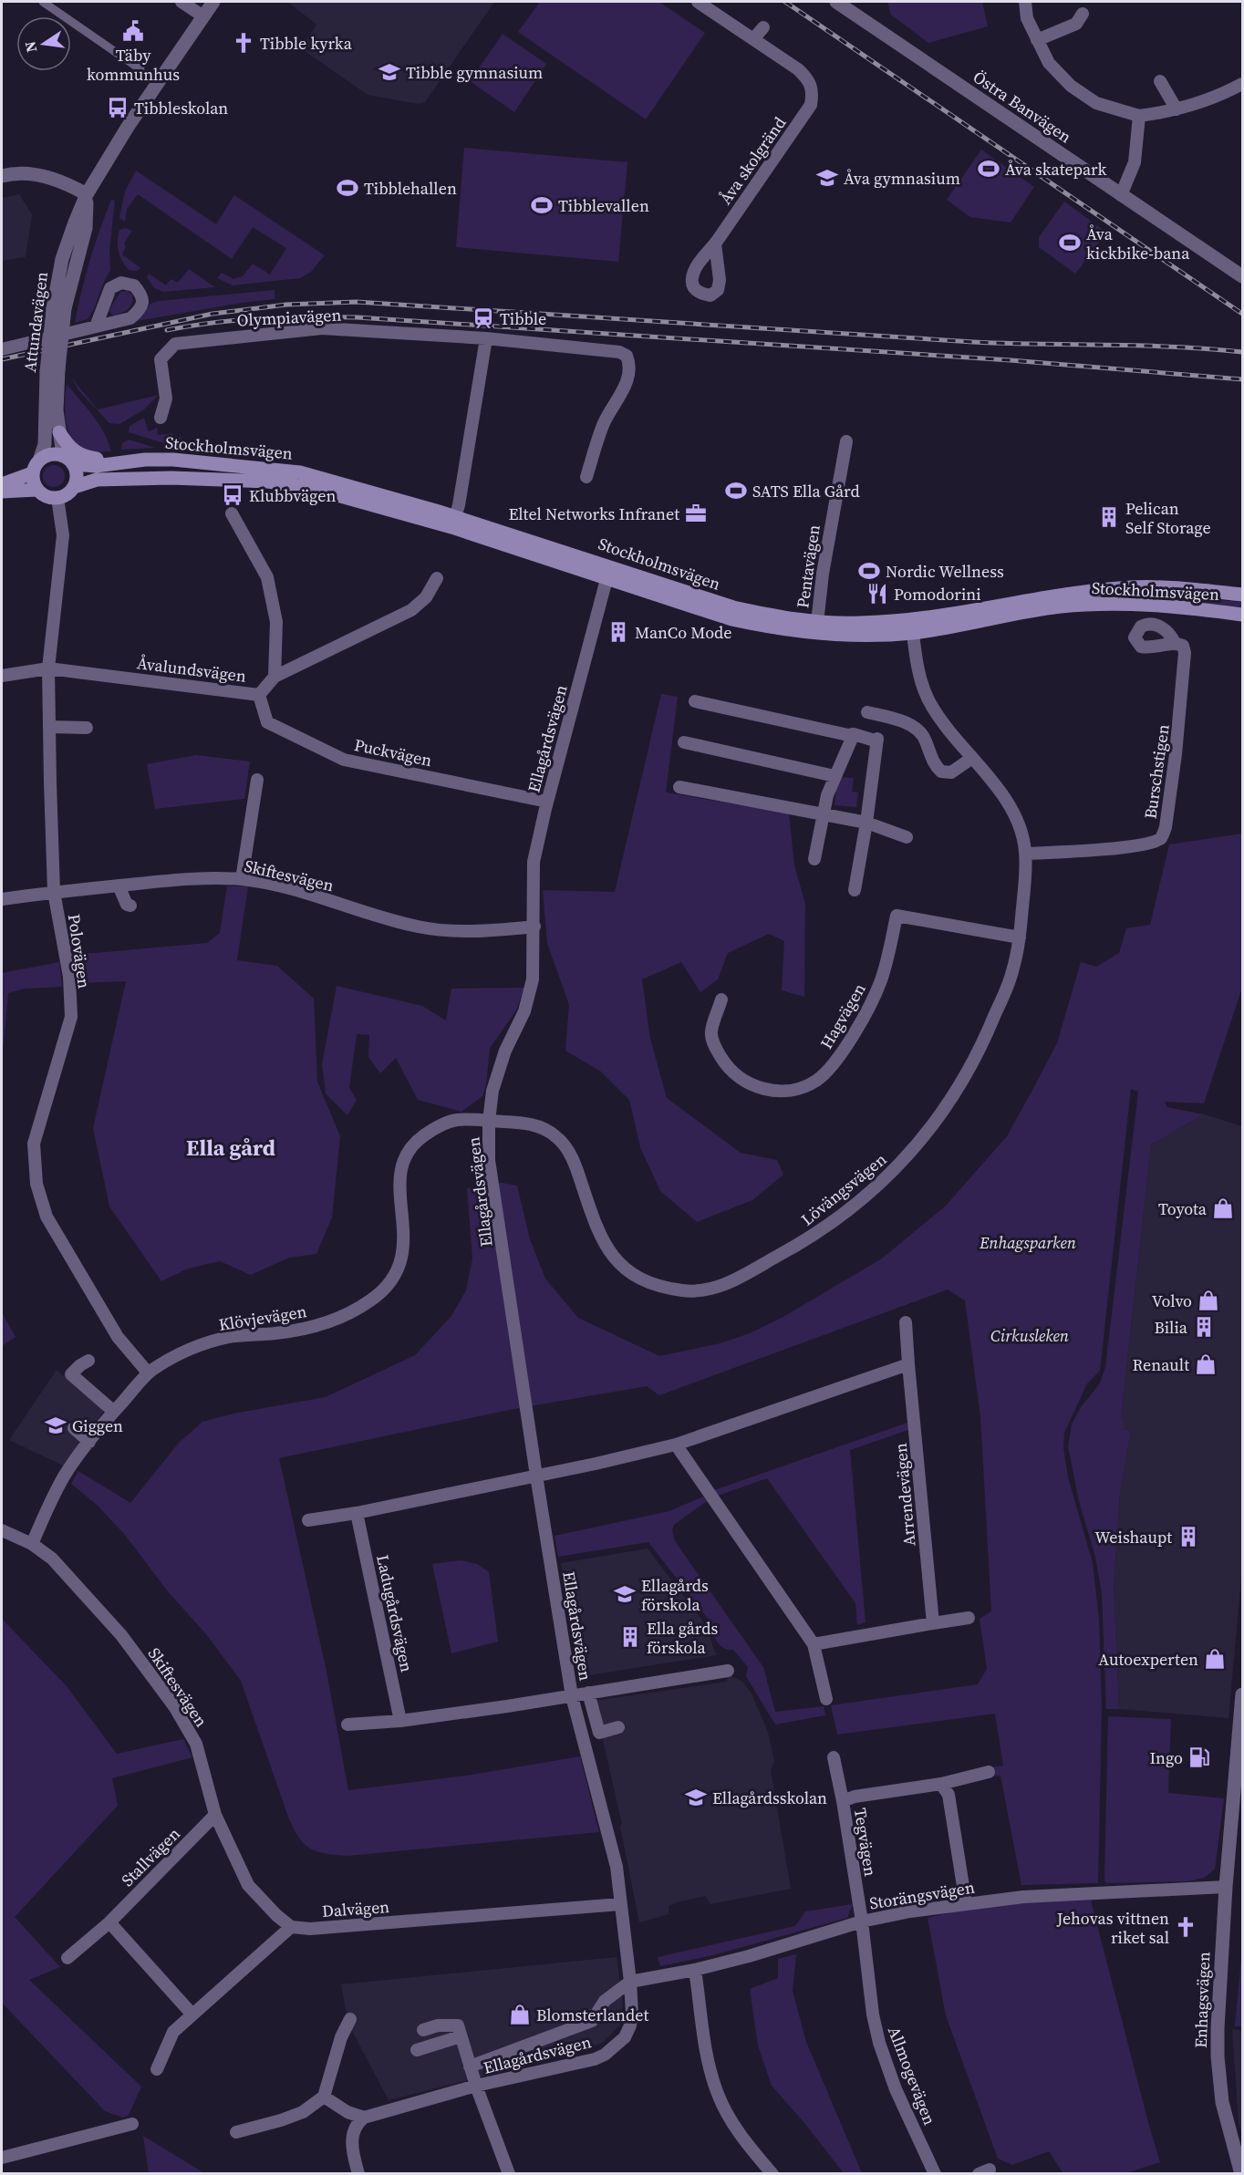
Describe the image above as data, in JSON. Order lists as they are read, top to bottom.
{
  "streets": {
    "main road": ["Stockholmsvägen"],
    "street": [
      "Östra Banvägen",
      "Åva skolgränd",
      "Olympiavägen",
      "Attundavägen",
      "Pentavägen",
      "Åvalundsvägen",
      "Ellagårdsvägen",
      "Puckvägen",
      "Burschstigen",
      "Skiftesvägen",
      "Polovägen",
      "Hagvägen",
      "Lövängsvägen",
      "Klövjevägen",
      "Arrendevägen",
      "Ladugårdsvägen",
      "Tegvägen",
      "Stallvägen",
      "Storängsvägen",
      "Dalvägen",
      "Enhagsvägen",
      "Allmogevägen"
    ]
  },
  "crossings": [
    ["Attundavägen", "Stockholmsvägen"],
    ["Attundavägen", "Polovägen"],
    ["Stockholmsvägen", "Pentavägen"],
    ["Stockholmsvägen", "Ellagårdsvägen"],
    ["Stockholmsvägen", "Polovägen"],
    ["Stockholmsvägen", "Lövängsvägen"],
    ["Åvalundsvägen", "Puckvägen"],
    ["Åvalundsvägen", "Polovägen"],
    ["Ellagårdsvägen", "Puckvägen"],
    ["Ellagårdsvägen", "Skiftesvägen"],
    ["Ellagårdsvägen", "Lövängsvägen"],
    ["Ellagårdsvägen", "Klövjevägen"],
    ["Ellagårdsvägen", "Storängsvägen"],
    ["Ellagårdsvägen", "Dalvägen"],
    ["Burschstigen", "Lövängsvägen"],
    ["Skiftesvägen", "Polovägen"],
    ["Skiftesvägen", "Klövjevägen"],
    ["Skiftesvägen", "Stallvägen"],
    ["Skiftesvägen", "Dalvägen"],
    ["Polovägen", "Klövjevägen"],
    ["Hagvägen", "Lövängsvägen"],
    ["Lövängsvägen", "Klövjevägen"],
    ["Tegvägen", "Storängsvägen"],
    ["Tegvägen", "Allmogevägen"],
    ["Storängsvägen", "Enhagsvägen"],
    ["Storängsvägen", "Allmogevägen"]
  ],
  "districts": ["Ella gård"],
  "parks": ["Enhagsparken", "Cirkusleken"],
  "places": {
    "public building": ["Täby kommunhus"],
    "church": ["Tibble kyrka", "Jehovas vittnen riket sal"],
    "school or university": [
      "Tibble gymnasium",
      "Åva gymnasium",
      "Giggen",
      "Ellagårds förskola",
      "Ellagårdsskolan"
    ],
    "bus stop": ["Tibbleskolan", "Klubbvägen"],
    "sports": [
      "Åva skatepark",
      "Tibblehallen",
      "Tibblevallen",
      "Åva kickbike-bana",
      "SATS Ella Gård",
      "Nordic Wellness"
    ],
    "station": ["Tibble"],
    "office": ["Eltel Networks Infranet"],
    "building": [
      "Pelican Self Storage",
      "ManCo Mode",
      "Bilia",
      "Weishaupt",
      "Ella gårds förskola"
    ],
    "restaurant": ["Pomodorini"],
    "shop": [
      "Toyota",
      "Volvo",
      "Renault",
      "Autoexperten",
      "Blomsterlandet"
    ],
    "fuel station": ["Ingo"]
  },
  "north": "left"
}
